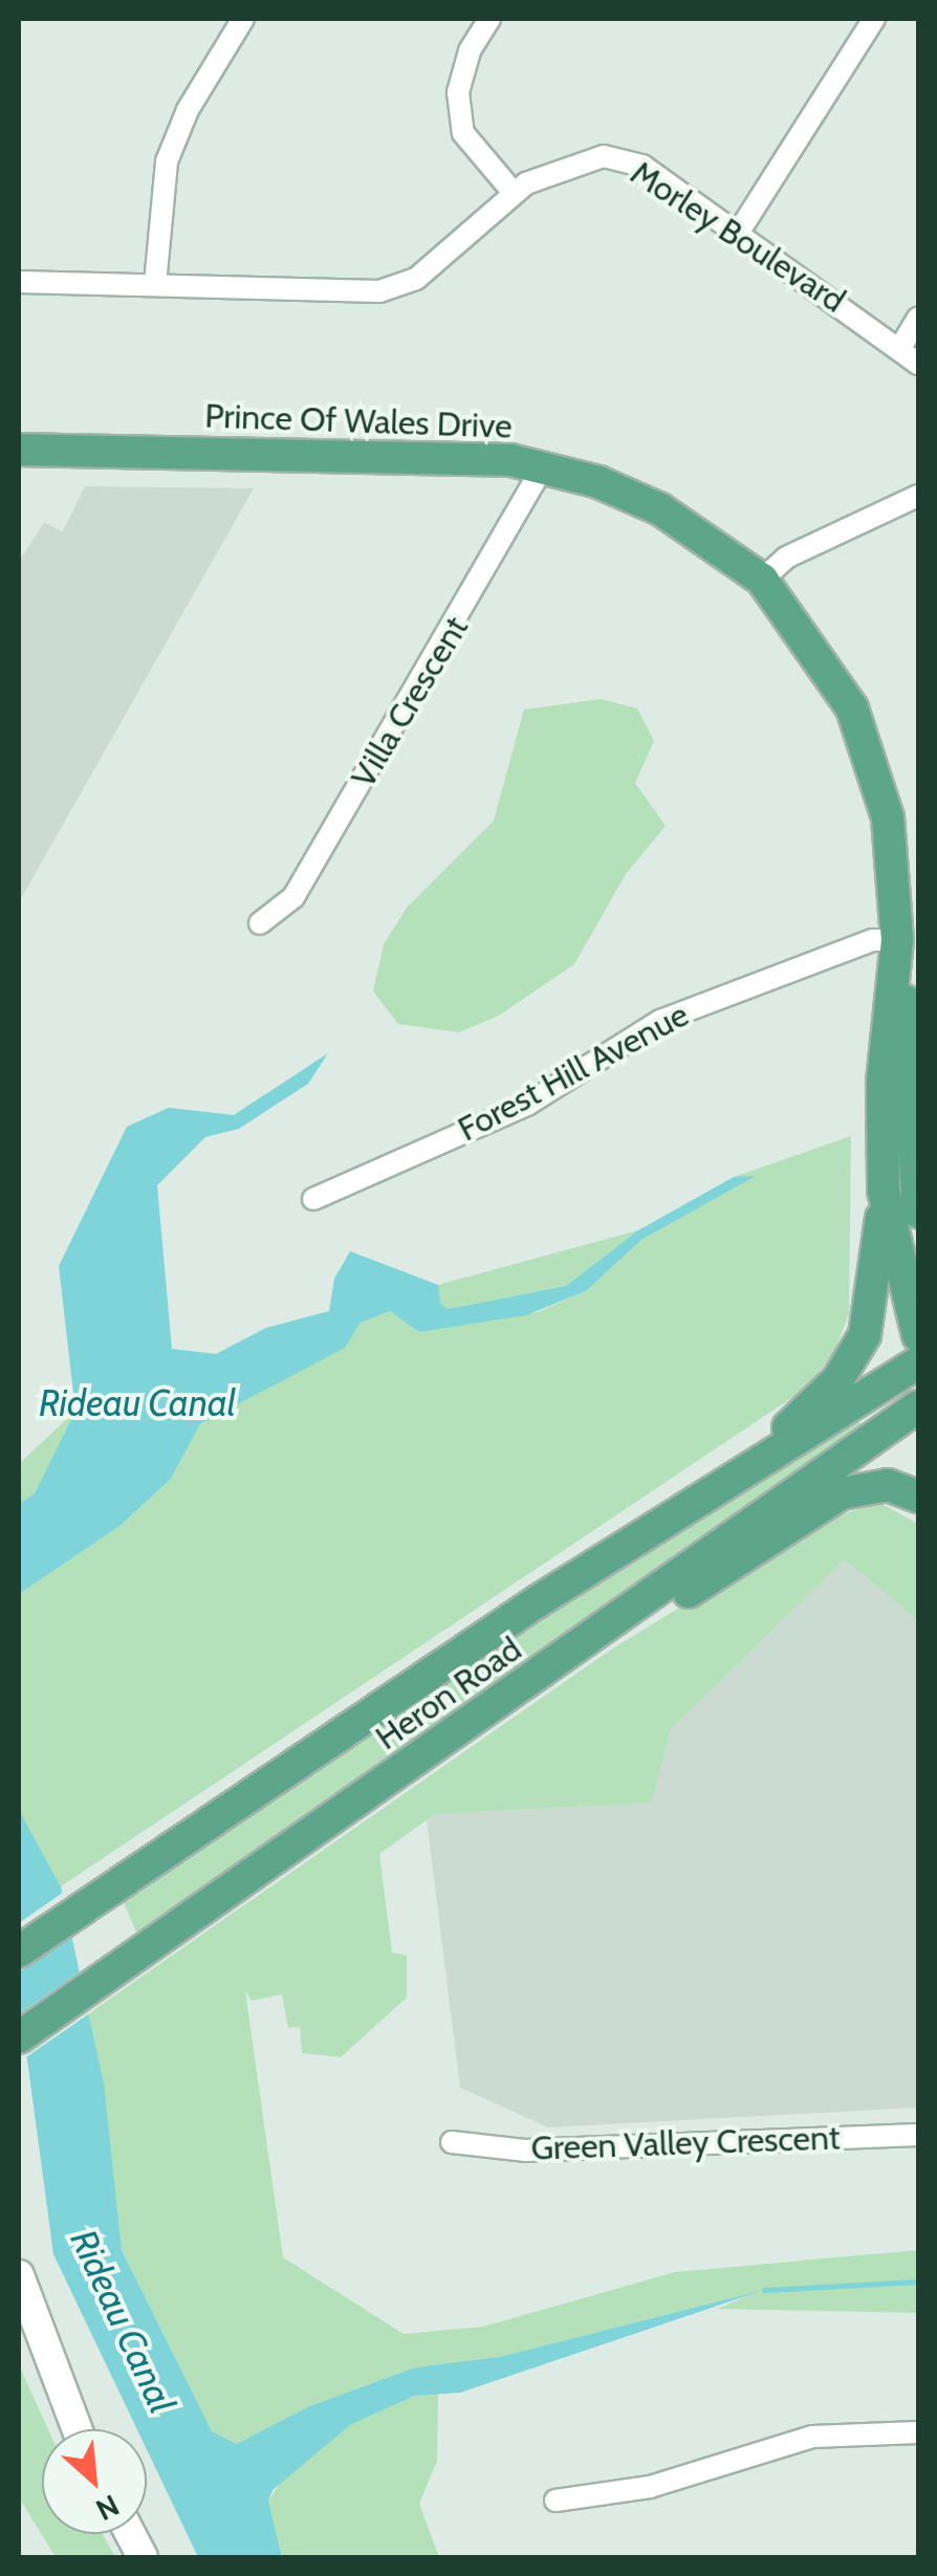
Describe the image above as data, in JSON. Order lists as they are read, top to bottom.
{
  "streets": {
    "main road": ["Prince Of Wales Drive", "Heron Road"],
    "street": [
      "Morley Boulevard",
      "Villa Crescent",
      "Forest Hill Avenue",
      "Green Valley Crescent"
    ]
  },
  "crossings": [
    ["Prince Of Wales Drive", "Villa Crescent"],
    ["Prince Of Wales Drive", "Forest Hill Avenue"]
  ],
  "water": ["Rideau Canal"],
  "north": "bottom right"
}
